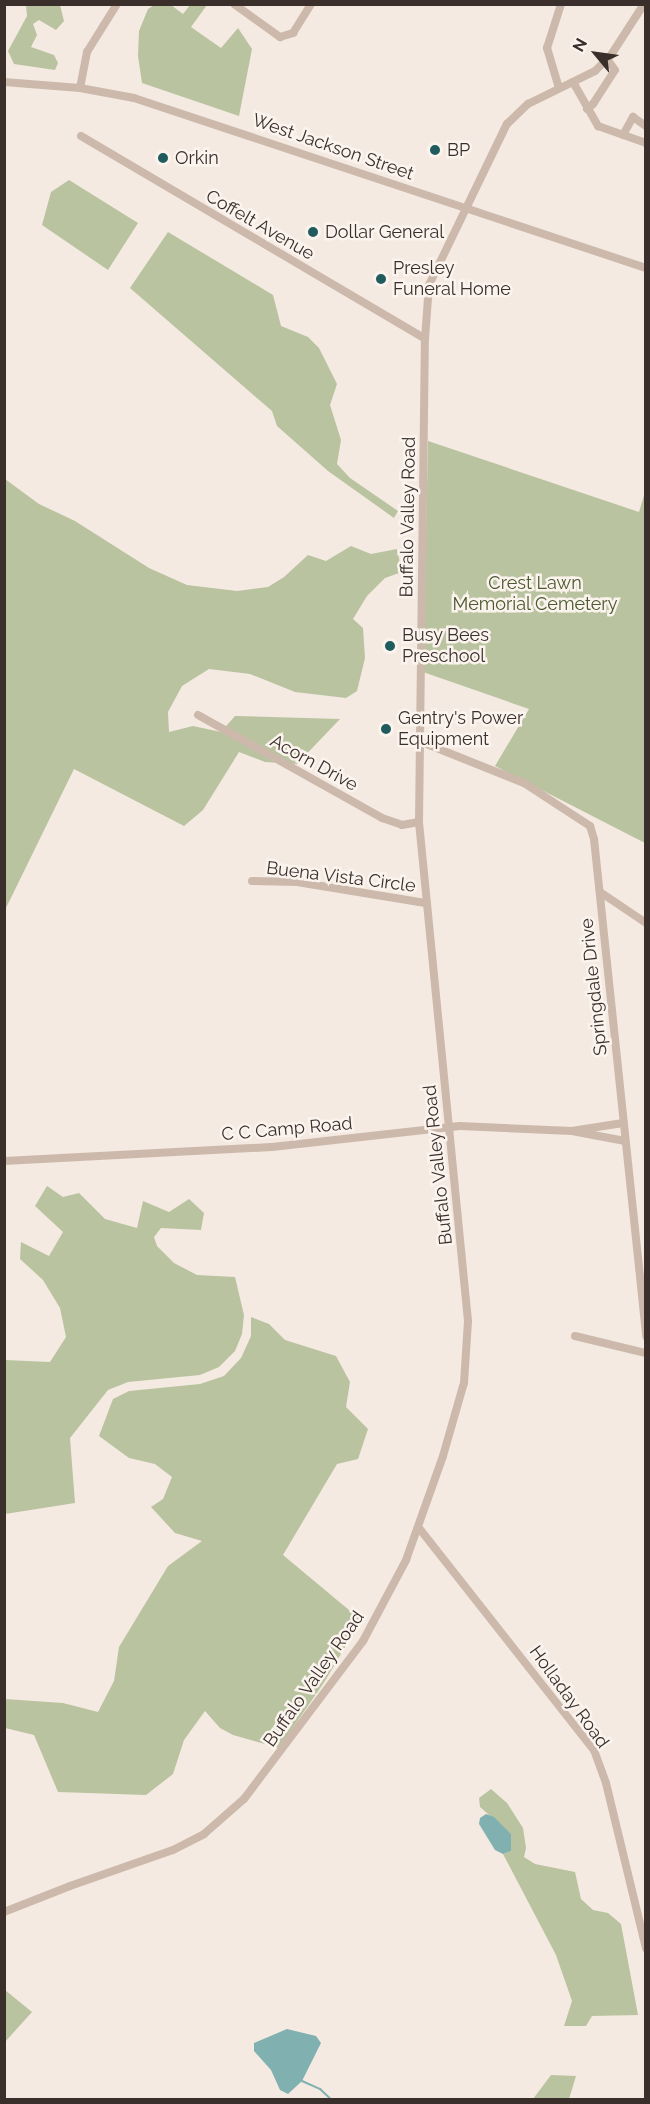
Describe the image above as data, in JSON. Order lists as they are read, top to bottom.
{
  "streets": {
    "street": [
      "West Jackson Street",
      "Coffelt Avenue",
      "Buffalo Valley Road",
      "Acorn Drive",
      "Buena Vista Circle",
      "Springdale Drive",
      "C C Camp Road",
      "Holladay Road"
    ]
  },
  "crossings": [
    ["West Jackson Street", "Buffalo Valley Road"],
    ["Coffelt Avenue", "Buffalo Valley Road"],
    ["Buffalo Valley Road", "Acorn Drive"],
    ["Buffalo Valley Road", "Buena Vista Circle"],
    ["Buffalo Valley Road", "Springdale Drive"],
    ["Buffalo Valley Road", "C C Camp Road"],
    ["Buffalo Valley Road", "Holladay Road"]
  ],
  "parks": ["Crest Lawn Memorial Cemetery"],
  "places": [
    "BP",
    "Orkin",
    "Dollar General",
    "Presley Funeral Home",
    "Busy Bees Preschool",
    "Gentry's Power Equipment"
  ],
  "north": "top left"
}
